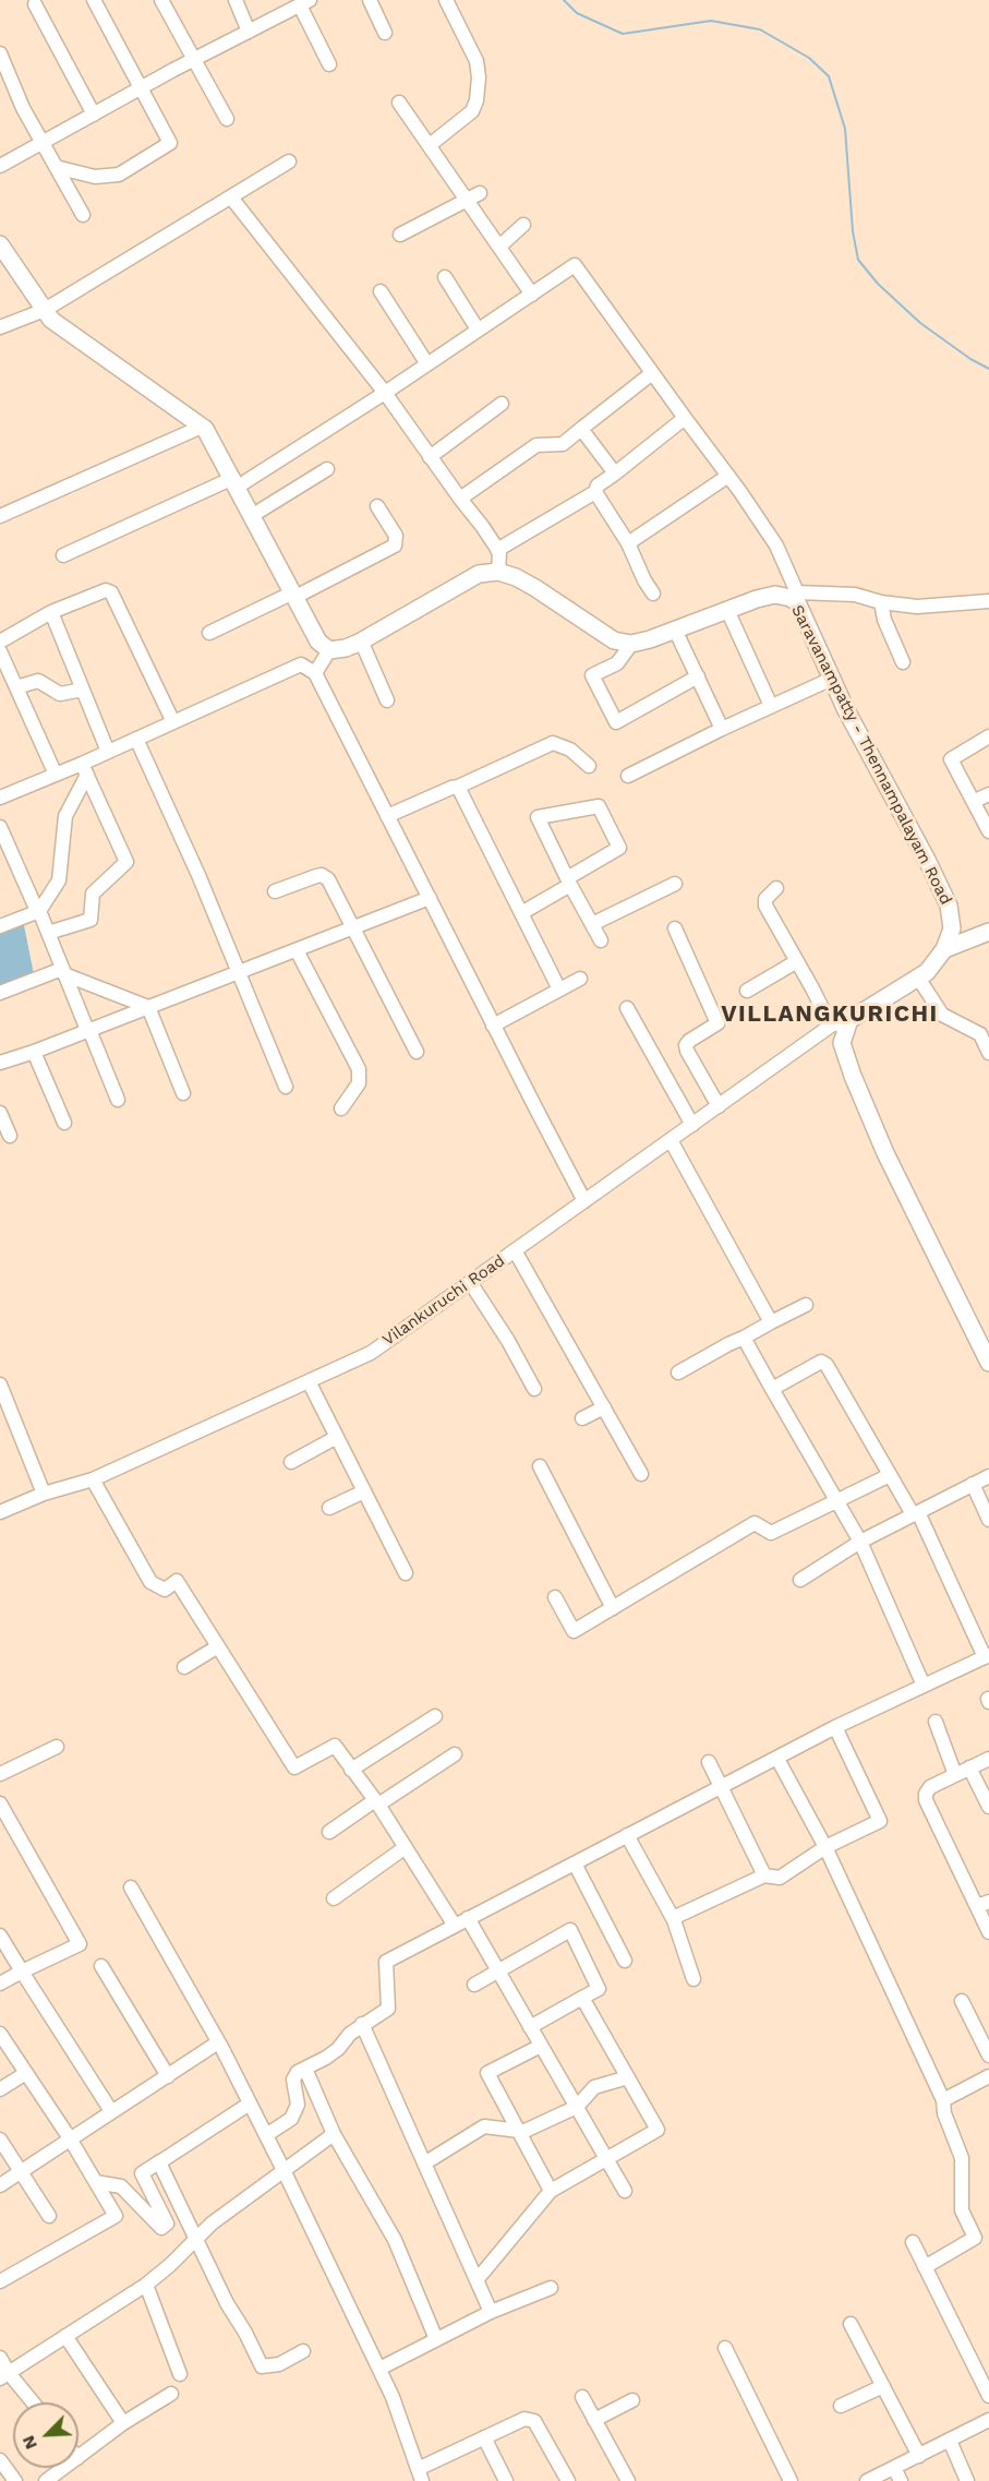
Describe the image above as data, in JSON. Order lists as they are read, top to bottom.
{
  "streets": {
    "main road": ["Saravanampatty - Thennampalayam Road"],
    "street": ["Vilankuruchi Road"]
  },
  "crossings": [
    ["Saravanampatty - Thennampalayam Road", "Vilankuruchi Road"]
  ],
  "districts": ["VILLANGKURICHI"],
  "north": "bottom left"
}
